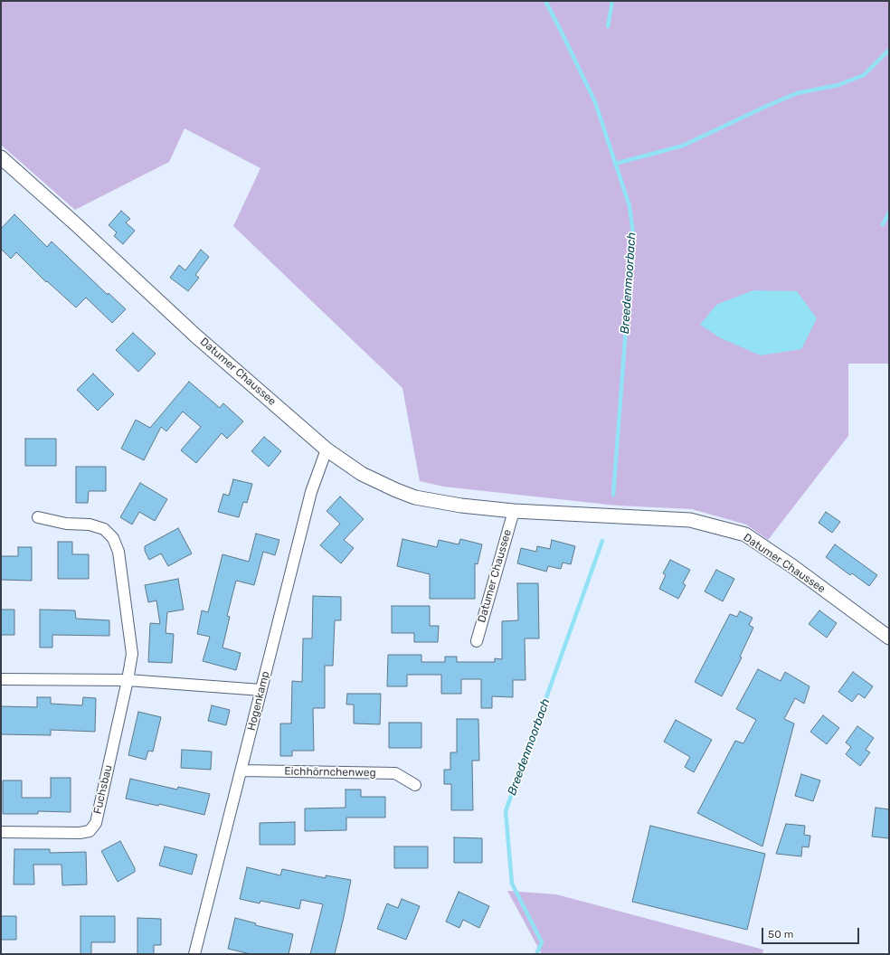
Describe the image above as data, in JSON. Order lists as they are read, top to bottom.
{
  "streets": {
    "street": [
      "Datumer Chaussee",
      "Hogenkamp",
      "Eichhörnchenweg",
      "Fuchsbau"
    ]
  },
  "crossings": [
    ["Datumer Chaussee", "Hogenkamp"],
    ["Hogenkamp", "Eichhörnchenweg"]
  ],
  "water": ["Breedenmoorbach"],
  "scale_bar": "50 m"
}
